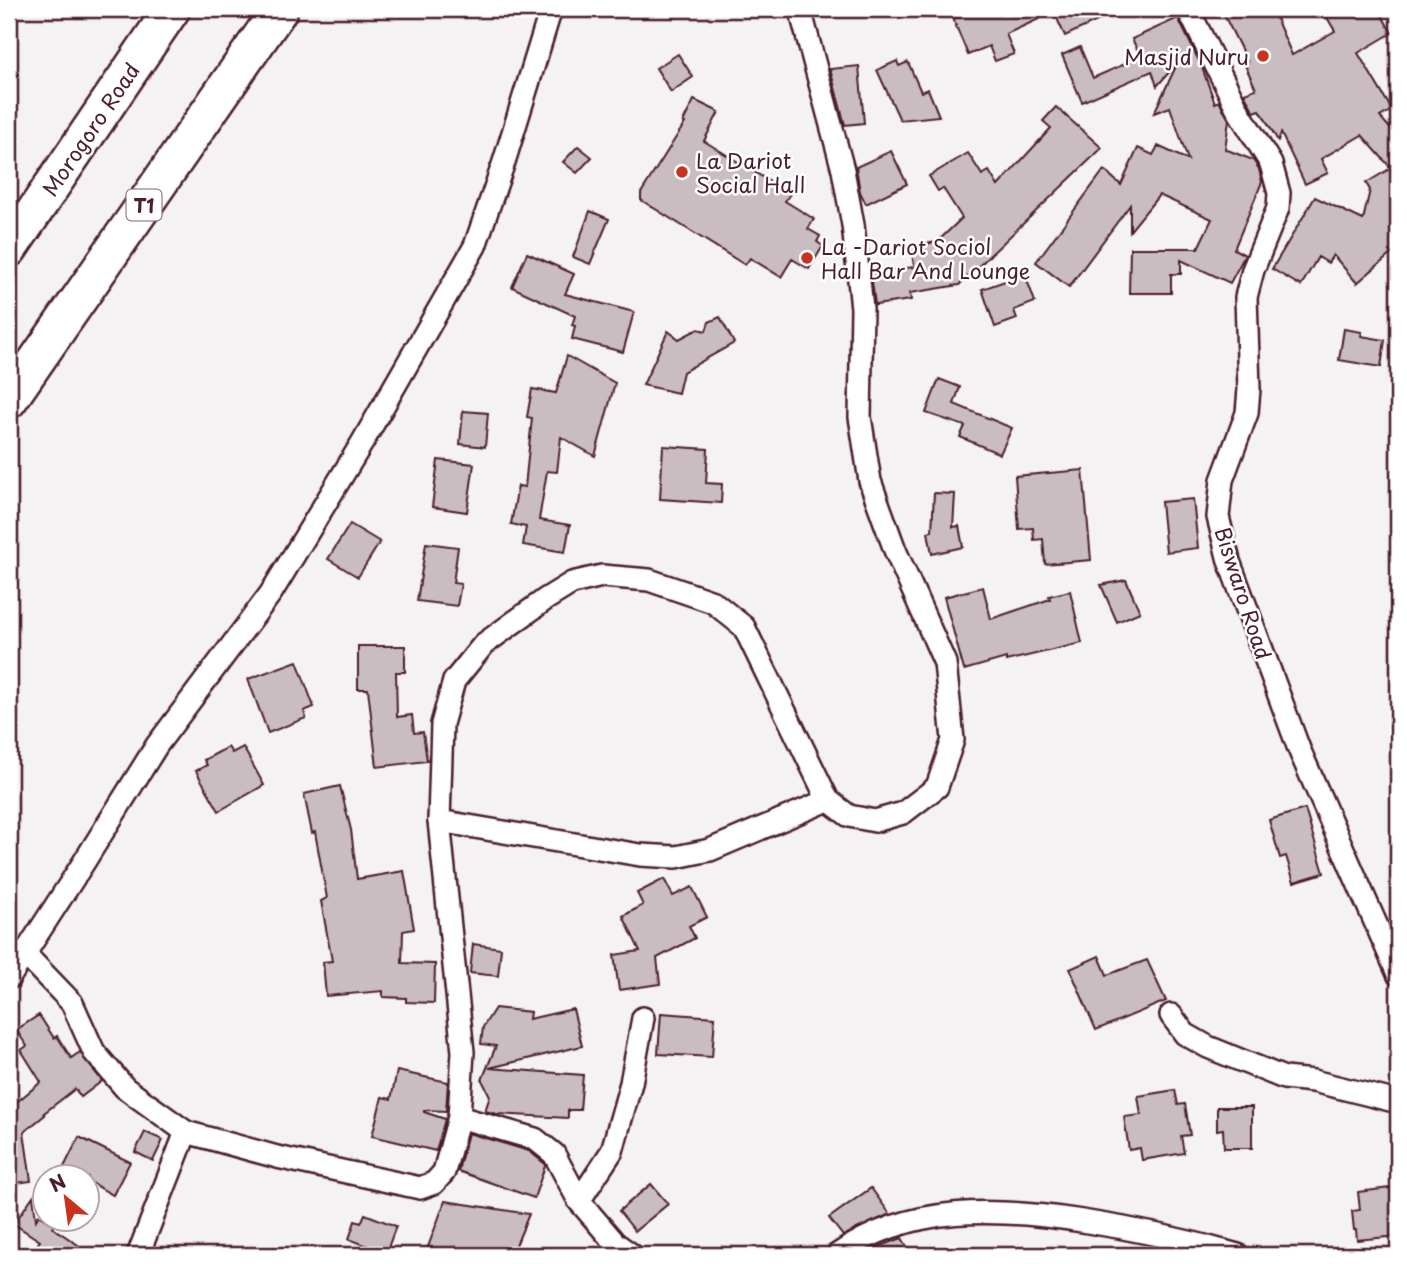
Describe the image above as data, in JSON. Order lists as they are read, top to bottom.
{
  "streets": {
    "highway": ["Morogoro Road", "T1"],
    "street": ["Biswaro Road"]
  },
  "places": ["Masjid Nuru", "La Dariot Social Hall", "La -Dariot Sociol Hall Bar And Lounge"],
  "north": "top left"
}
